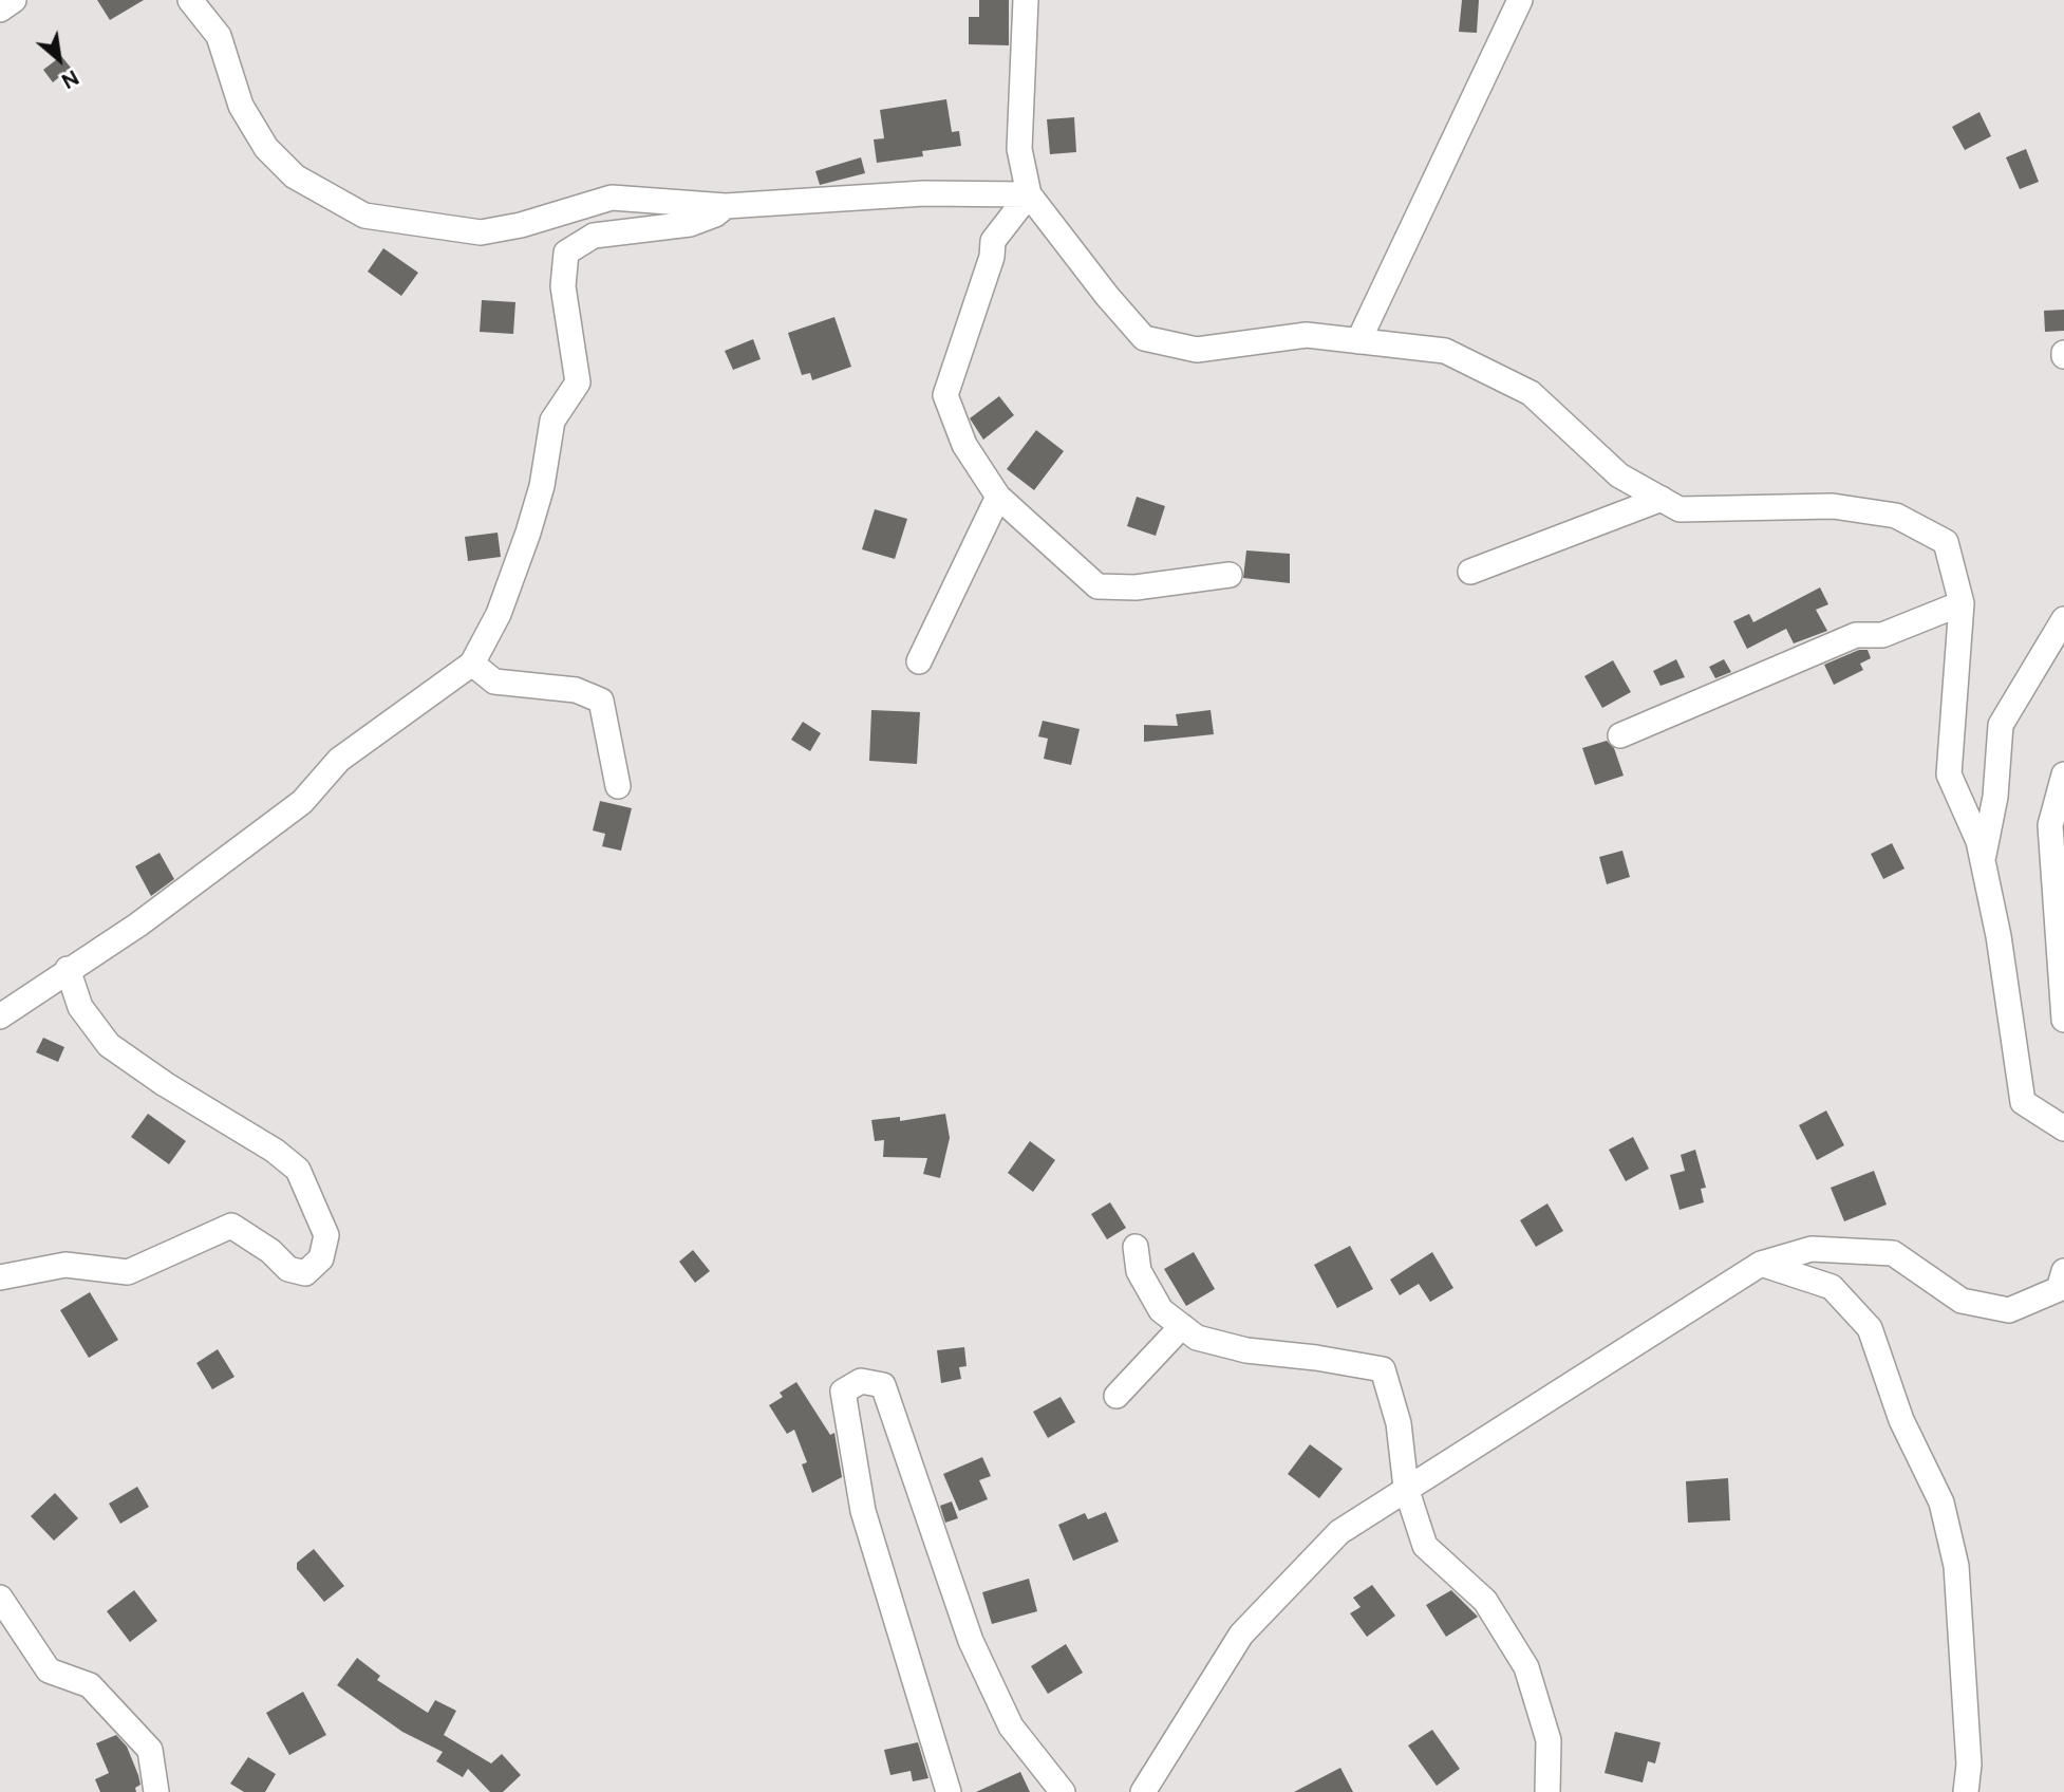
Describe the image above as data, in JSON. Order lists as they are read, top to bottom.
{
  "north": "bottom right"
}
